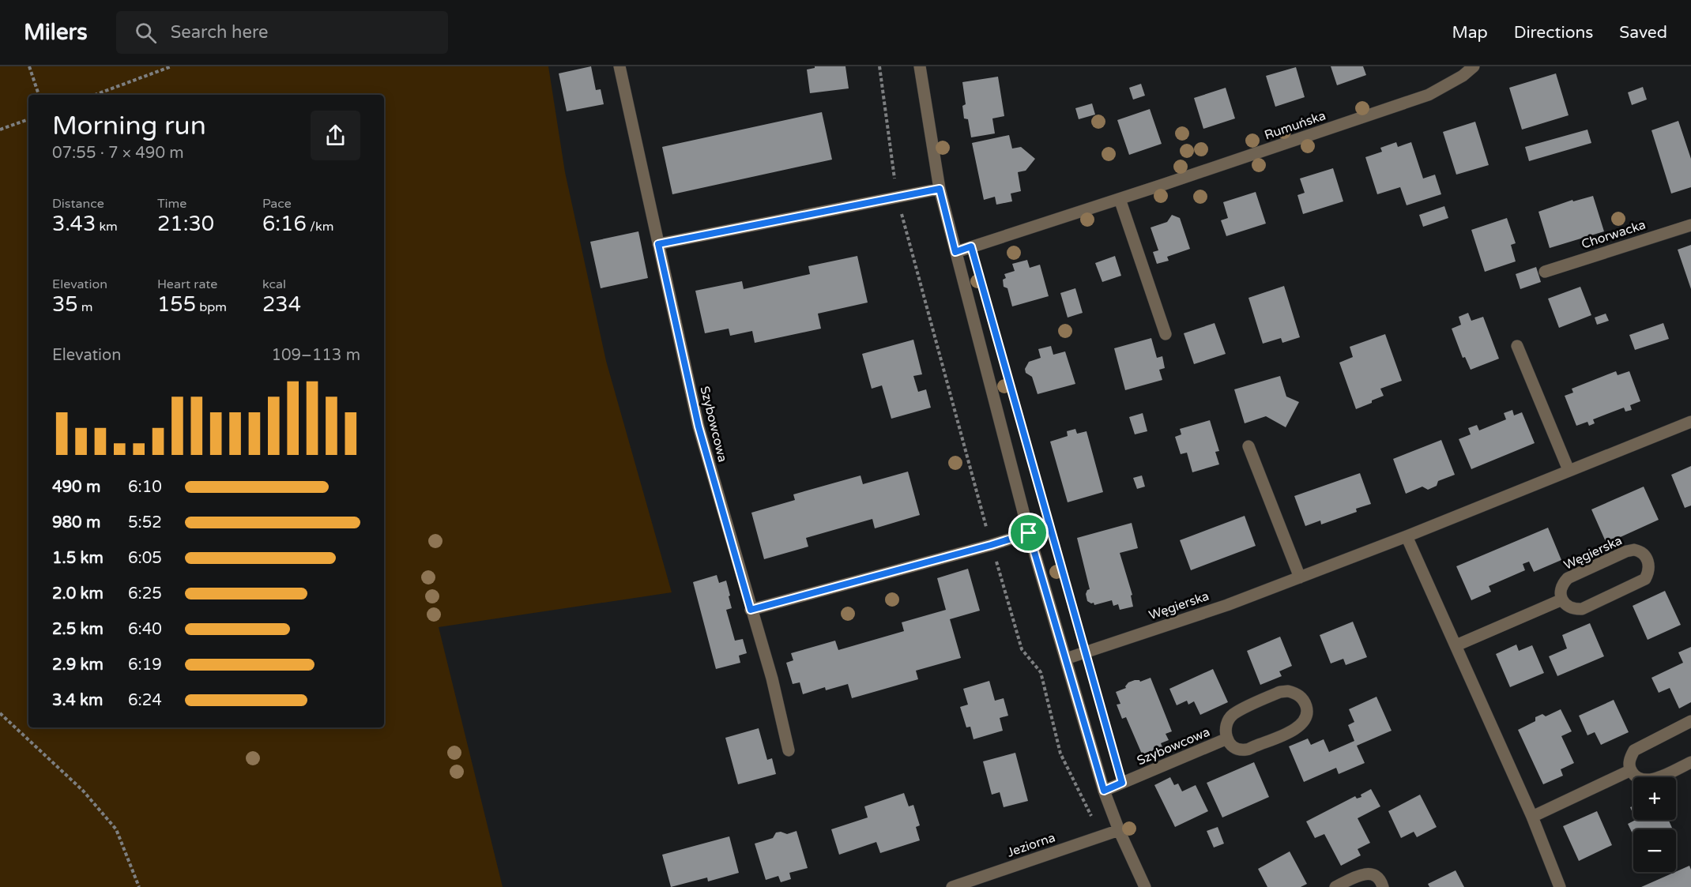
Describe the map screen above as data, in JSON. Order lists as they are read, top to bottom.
{
  "streets": {
    "street": [
      "Rumuńska",
      "Chorwacka",
      "Szybowcowa",
      "Węgierska",
      "Jeziorna"
    ]
  },
  "page": {
    "header": "Milers",
    "search": "Search here",
    "nav": ["Map", "Directions", "Saved"],
    "heading": ["Morning run", "07:55 · 7 × 490 m"],
    "stats": [
      ["Distance", "3.43 km"],
      ["Time", "21:30"],
      ["Pace", "6:16 /km"],
      ["Elevation", "35 m"],
      ["Heart rate", "155 bpm"],
      ["kcal", "234"]
    ],
    "chart": ["Elevation", "109–113 m"],
    "list": [
      {
        "name": "490 m",
        "note": "6:10"
      },
      {
        "name": "980 m",
        "note": "5:52"
      },
      {
        "name": "1.5 km",
        "note": "6:05"
      },
      {
        "name": "2.0 km",
        "note": "6:25"
      },
      {
        "name": "2.5 km",
        "note": "6:40"
      },
      {
        "name": "2.9 km",
        "note": "6:19"
      },
      {
        "name": "3.4 km",
        "note": "6:24"
      }
    ],
    "map_buttons": ["+", "−"]
  }
}
